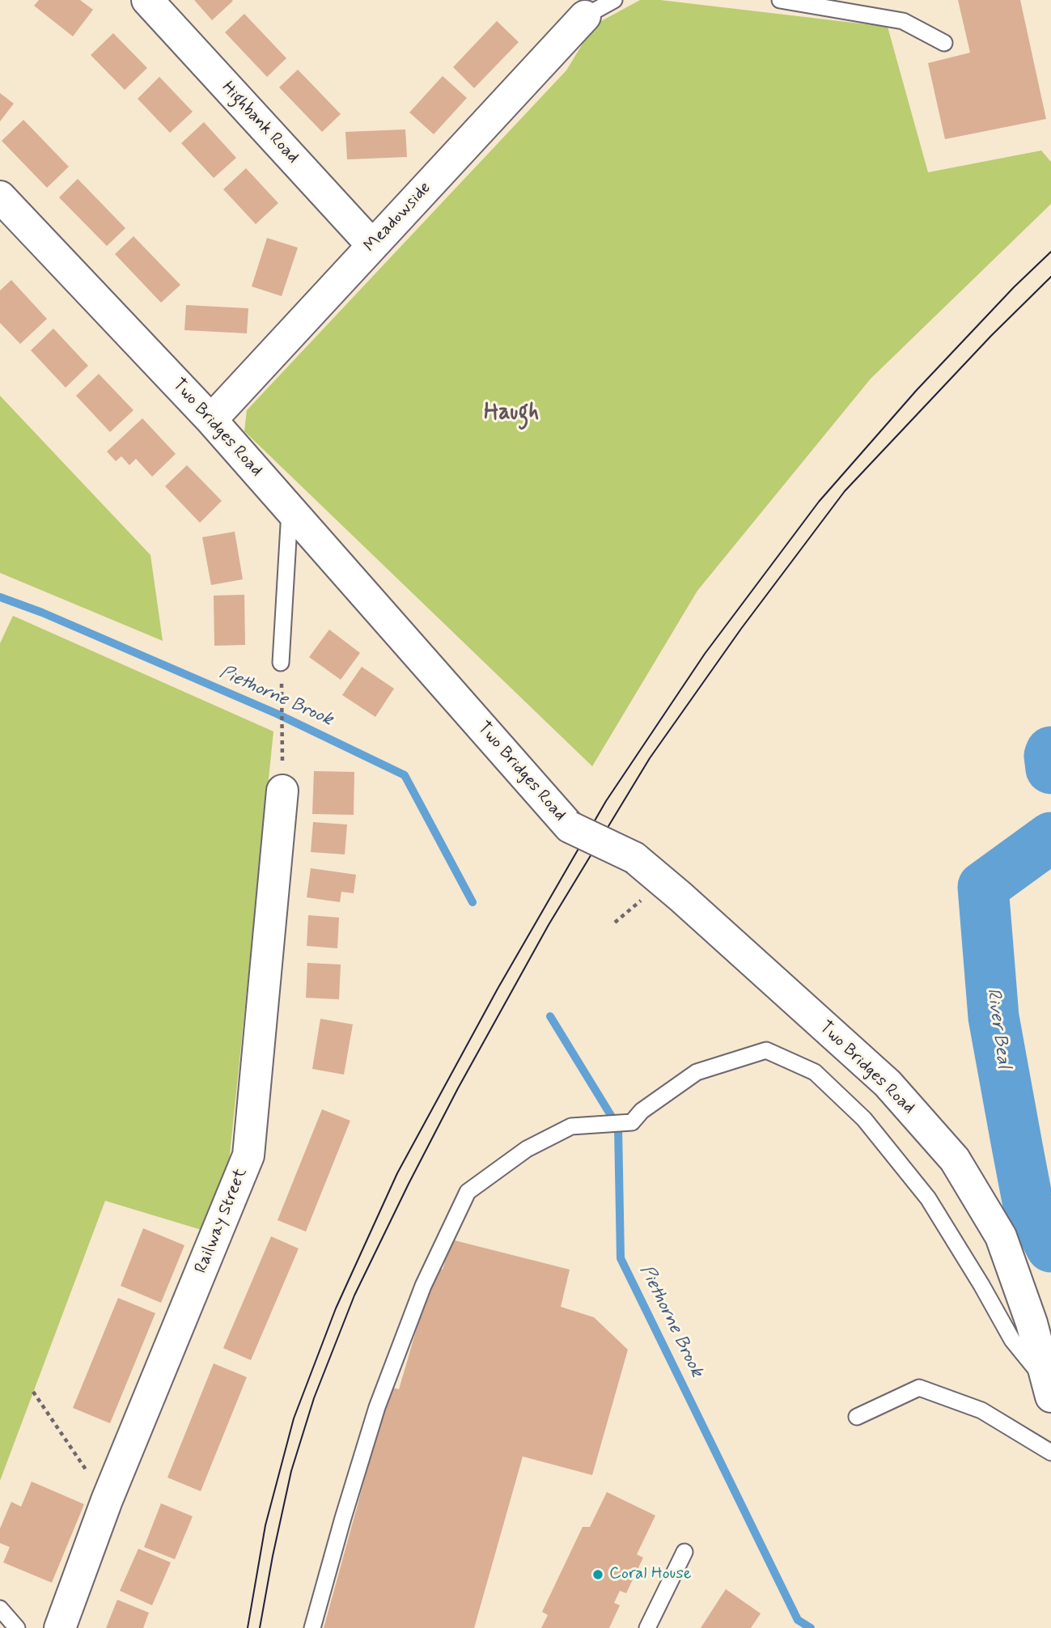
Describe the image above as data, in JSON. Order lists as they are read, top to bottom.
{
  "streets": {
    "street": [
      "Highbank Road",
      "Meadowside",
      "Two Bridges Road",
      "Railway Street"
    ]
  },
  "crossings": [
    ["Highbank Road", "Meadowside"],
    ["Meadowside", "Two Bridges Road"]
  ],
  "districts": ["Haugh"],
  "water": ["Piethorne Brook", "River Beal"],
  "places": ["Coral House"]
}
